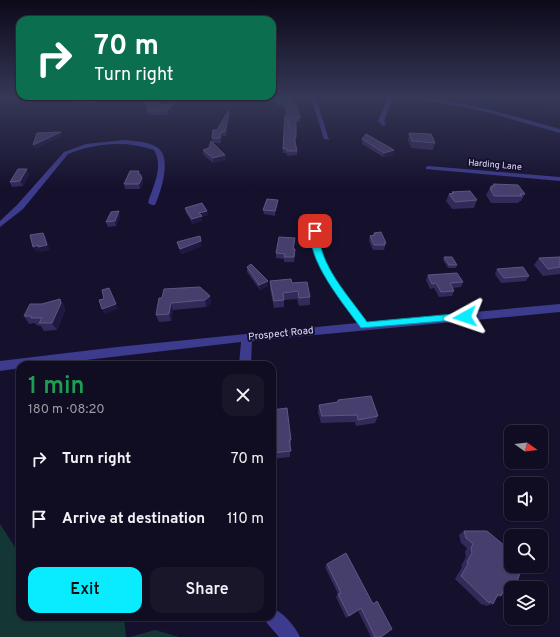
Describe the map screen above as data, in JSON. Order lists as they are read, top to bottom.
{
  "streets": {
    "street": ["Harding Lane", "Prospect Road"]
  },
  "north": "right",
  "page": {
    "turn": ["70 m", "Turn right"],
    "heading": ["1 min", "180 m · 08:20"],
    "list": [
      {
        "name": "Turn right",
        "value": "70 m"
      },
      {
        "name": "Arrive at destination",
        "value": "110 m"
      }
    ],
    "buttons": ["Exit", "Share"]
  }
}
